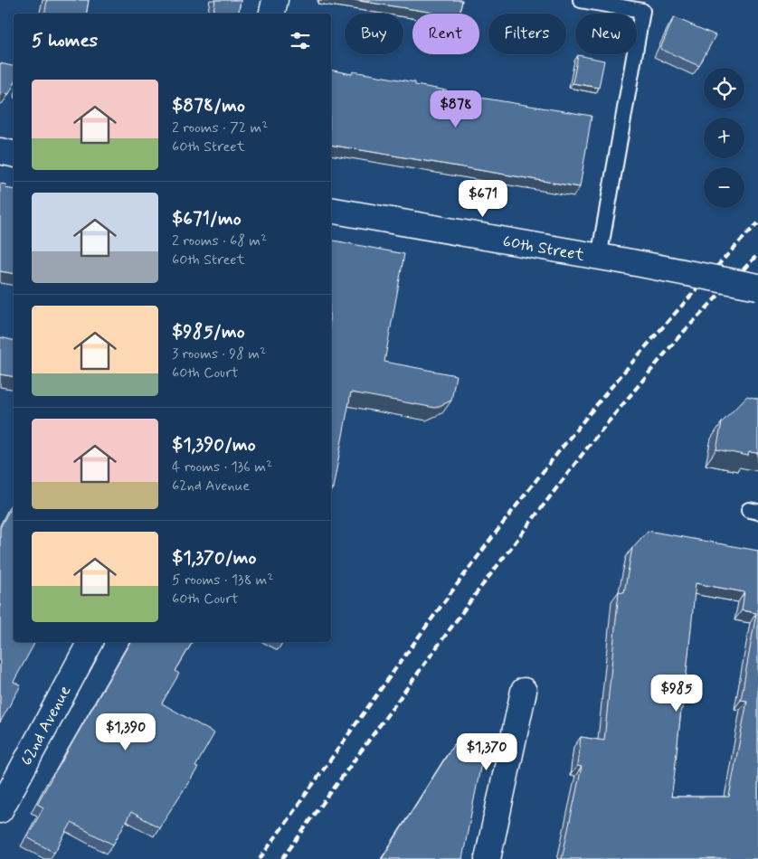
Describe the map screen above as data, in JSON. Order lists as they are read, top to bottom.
{
  "streets": {
    "street": ["60th Street", "62nd Avenue"]
  },
  "page": {
    "chip": [
      "Buy",
      "Rent",
      "Filters",
      "New"
    ],
    "heading": "5 homes",
    "map_buttons": ["+", "−"],
    "list": [
      {
        "name": "$878/mo",
        "note": "2 rooms · 72 m² · 60th Street"
      },
      {
        "name": "$671/mo",
        "note": "2 rooms · 68 m² · 60th Street"
      },
      {
        "name": "$985/mo",
        "note": "3 rooms · 98 m² · 60th Court"
      },
      {
        "name": "$1,390/mo",
        "note": "4 rooms · 136 m² · 62nd Avenue"
      },
      {
        "name": "$1,370/mo",
        "note": "5 rooms · 138 m² · 60th Court"
      }
    ],
    "price": [
      "$878",
      "$671",
      "$985",
      "$1,390",
      "$1,370"
    ]
  }
}
